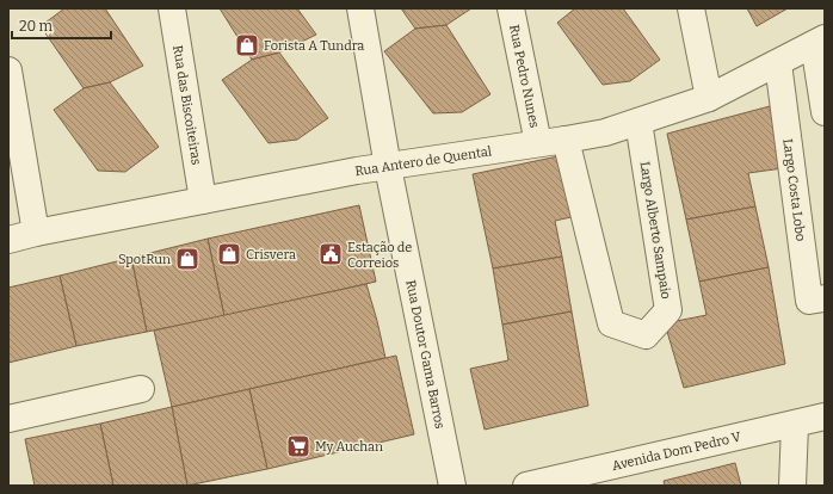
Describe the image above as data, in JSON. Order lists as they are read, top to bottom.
{
  "streets": {
    "street": [
      "Rua Pedro Nunes",
      "Rua das Biscoiteiras",
      "Rua Antero de Quental",
      "Largo Costa Lobo",
      "Largo Alberto Sampaio",
      "Rua Doutor Gama Barros",
      "Avenida Dom Pedro V"
    ]
  },
  "crossings": [
    ["Rua Pedro Nunes", "Rua Antero de Quental"],
    ["Rua das Biscoiteiras", "Rua Antero de Quental"],
    ["Rua Antero de Quental", "Largo Costa Lobo"],
    ["Rua Antero de Quental", "Largo Alberto Sampaio"],
    ["Rua Antero de Quental", "Rua Doutor Gama Barros"]
  ],
  "places": {
    "shop": ["Forista A Tundra", "Crisvera", "SpotRun"],
    "public building": ["Estação de Correios"],
    "supermarket": ["My Auchan"]
  },
  "scale_bar": "20 m"
}
